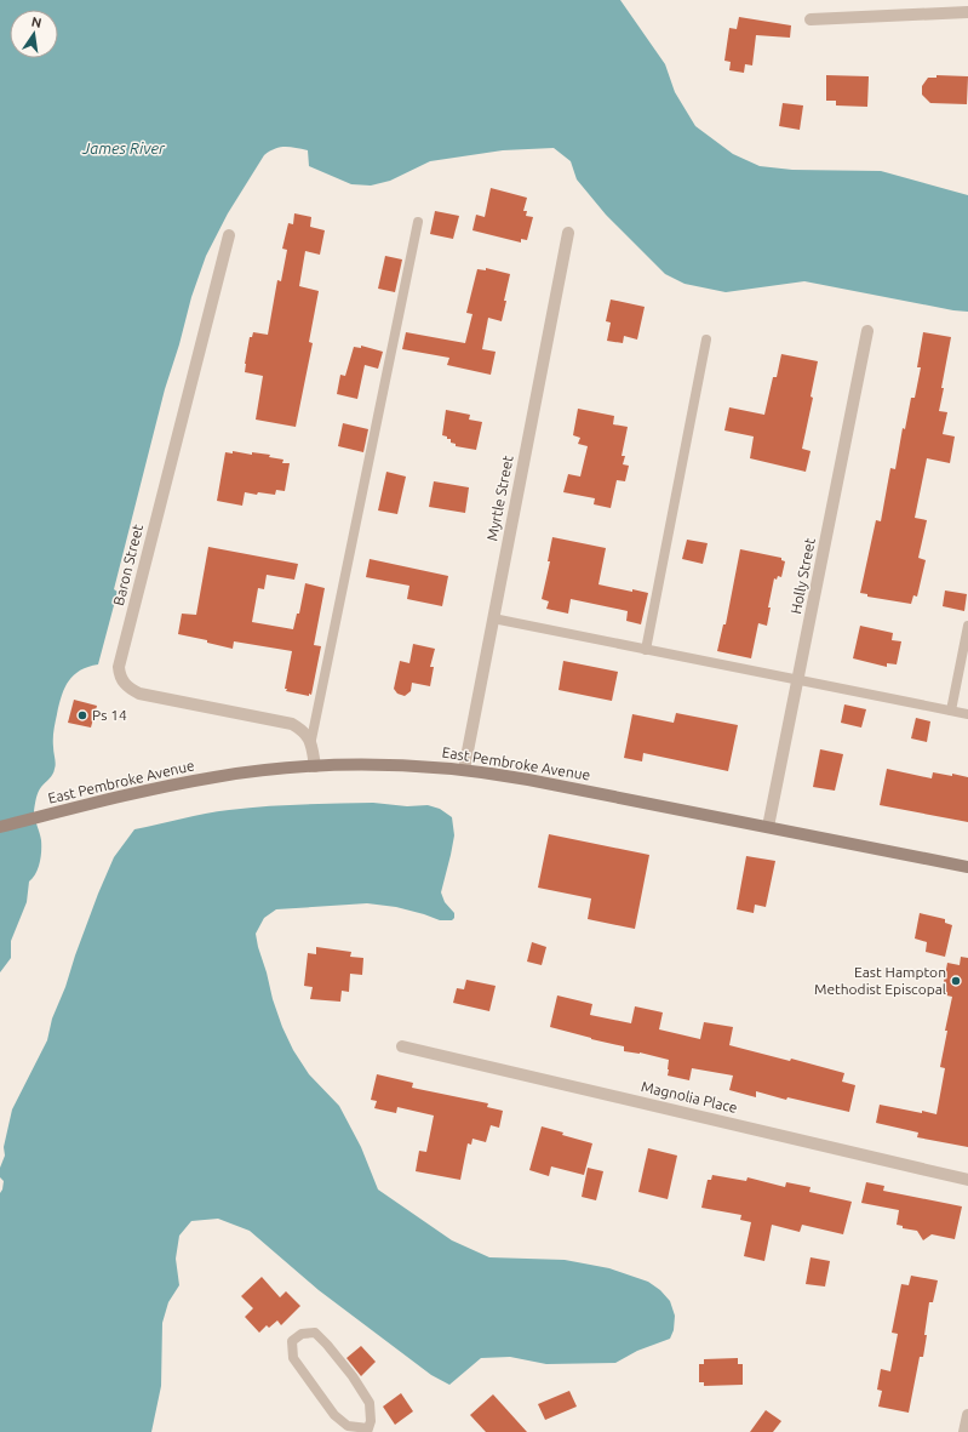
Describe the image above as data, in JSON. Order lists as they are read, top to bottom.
{
  "streets": {
    "main road": ["East Pembroke Avenue"],
    "street": [
      "Myrtle Street",
      "Baron Street",
      "Holly Street",
      "Magnolia Place"
    ]
  },
  "crossings": [
    ["Myrtle Street", "East Pembroke Avenue"],
    ["Holly Street", "East Pembroke Avenue"]
  ],
  "water": ["James River"],
  "places": ["Ps 14", "East Hampton Methodist Episcopal"],
  "north": "top"
}
